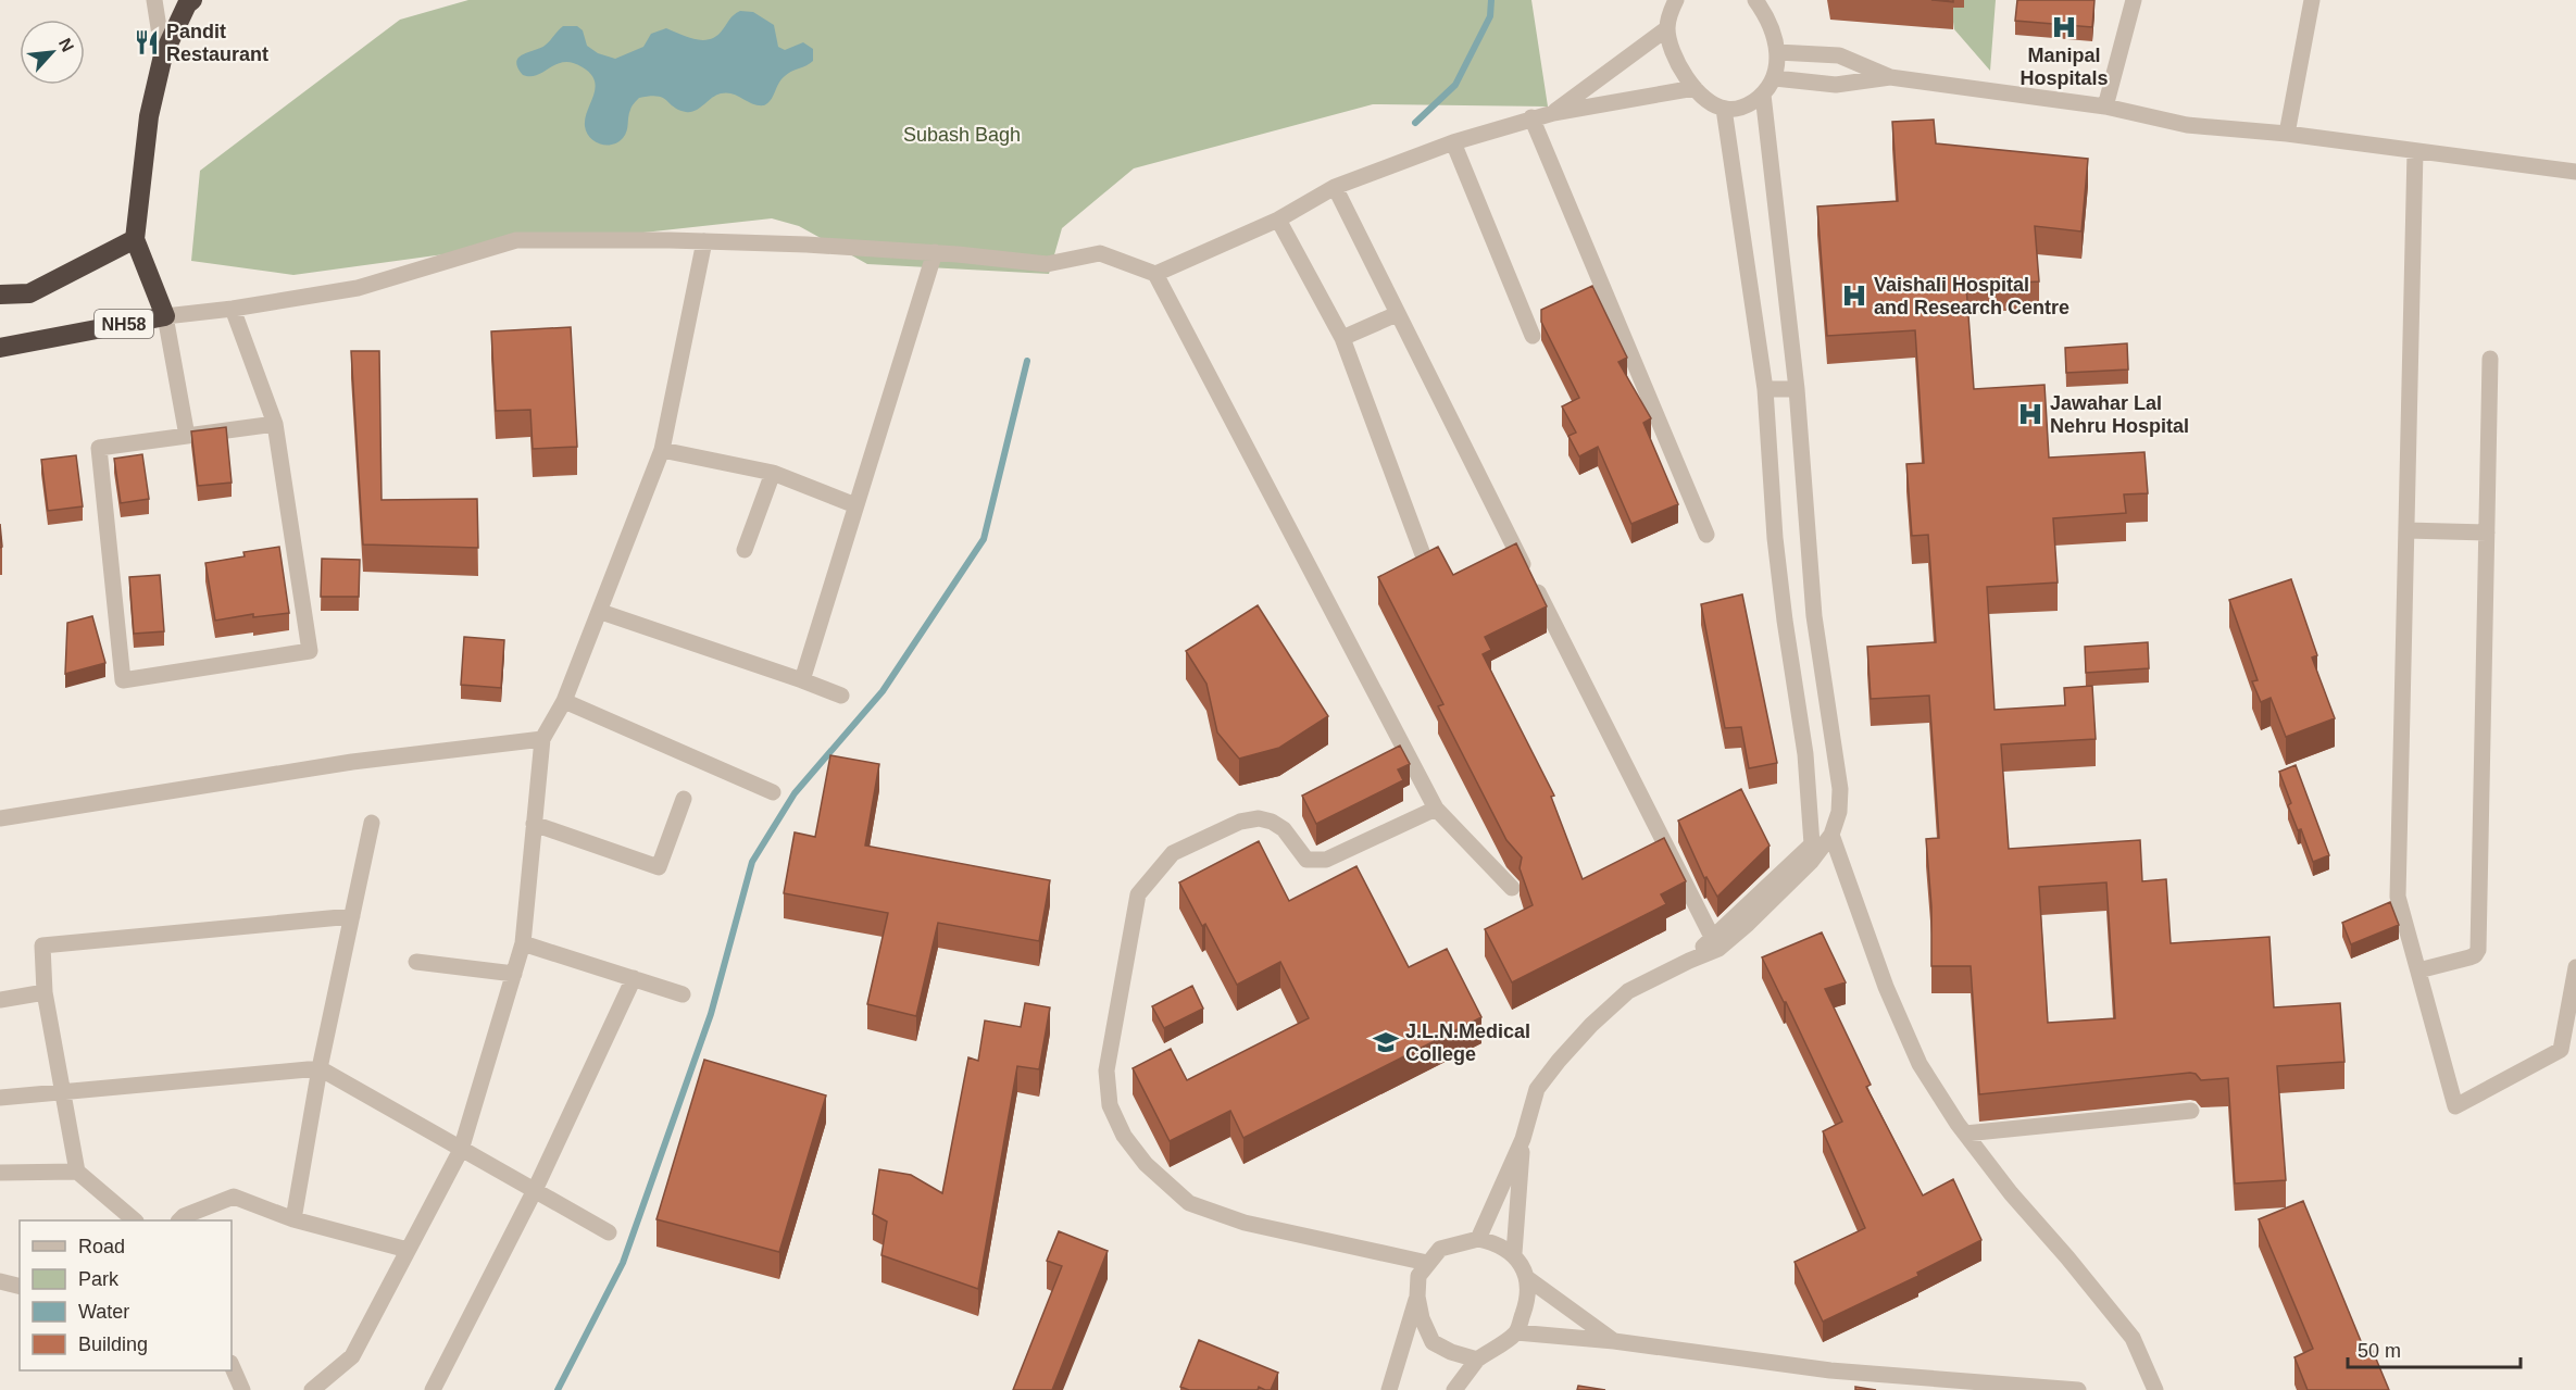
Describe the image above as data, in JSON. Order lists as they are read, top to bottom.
{
  "streets": {
    "highway": ["NH58"]
  },
  "parks": ["Subash Bagh"],
  "places": {
    "hospital": ["Manipal Hospitals", "Vaishali Hospital and Research Centre", "Jawahar Lal Nehru Hospital"],
    "restaurant": ["Pandit Restaurant"],
    "school or university": ["J.L.N.Medical College"]
  },
  "legend": [
    "Road",
    "Park",
    "Water",
    "Building"
  ],
  "scale_bar": "50 m",
  "north": "top right"
}
